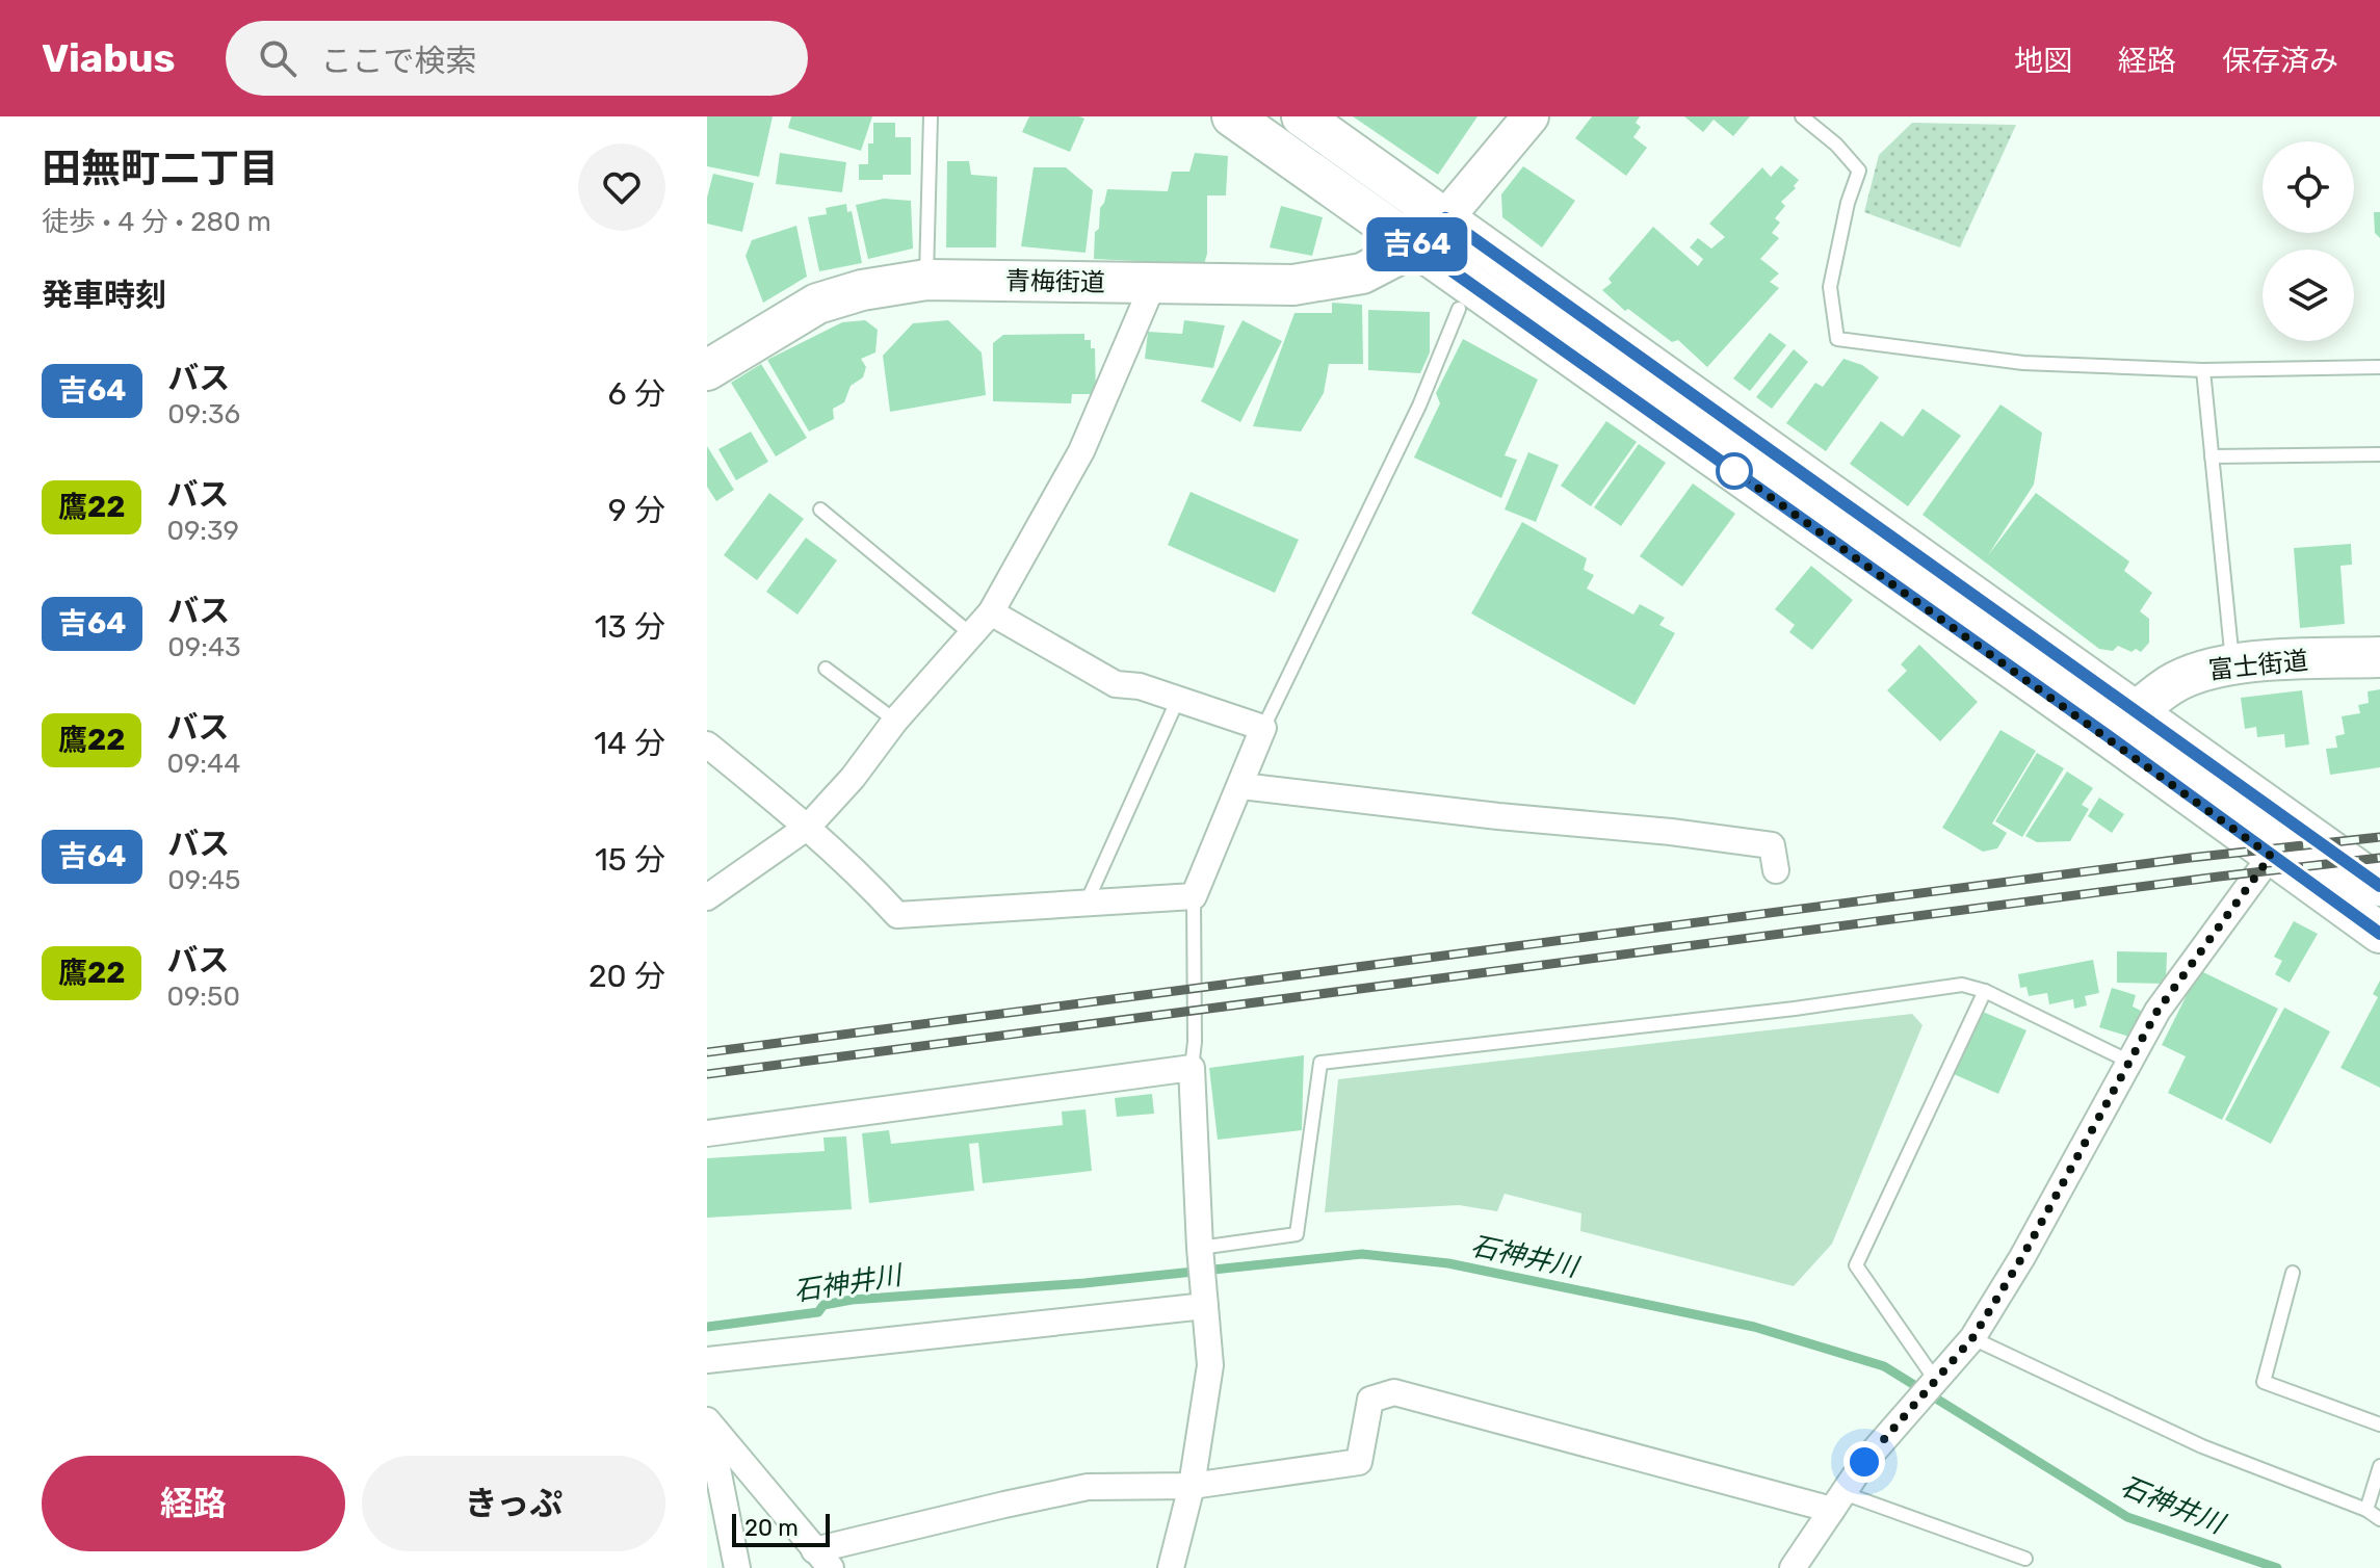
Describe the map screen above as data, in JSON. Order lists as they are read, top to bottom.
{
  "streets": {
    "main road": ["青梅街道", "富士街道"]
  },
  "water": ["石神井川"],
  "lines": ["bus line 吉64"],
  "scale_bar": "20 m",
  "page": {
    "header": "Viabus",
    "search": "ここで検索",
    "nav": ["地図", "経路", "保存済み"],
    "heading": [
      ["田無町二丁目", "徒歩 · 4 分 · 280 m"],
      "発車時刻"
    ],
    "on_map": "吉64",
    "list": [
      {
        "mark": "吉64",
        "name": "バス",
        "note": "09:36",
        "value": "6 分"
      },
      {
        "mark": "鷹22",
        "name": "バス",
        "note": "09:39",
        "value": "9 分"
      },
      {
        "mark": "吉64",
        "name": "バス",
        "note": "09:43",
        "value": "13 分"
      },
      {
        "mark": "鷹22",
        "name": "バス",
        "note": "09:44",
        "value": "14 分"
      },
      {
        "mark": "吉64",
        "name": "バス",
        "note": "09:45",
        "value": "15 分"
      },
      {
        "mark": "鷹22",
        "name": "バス",
        "note": "09:50",
        "value": "20 分"
      }
    ],
    "buttons": ["経路", "きっぷ"],
    "scale": "20 m"
  }
}
